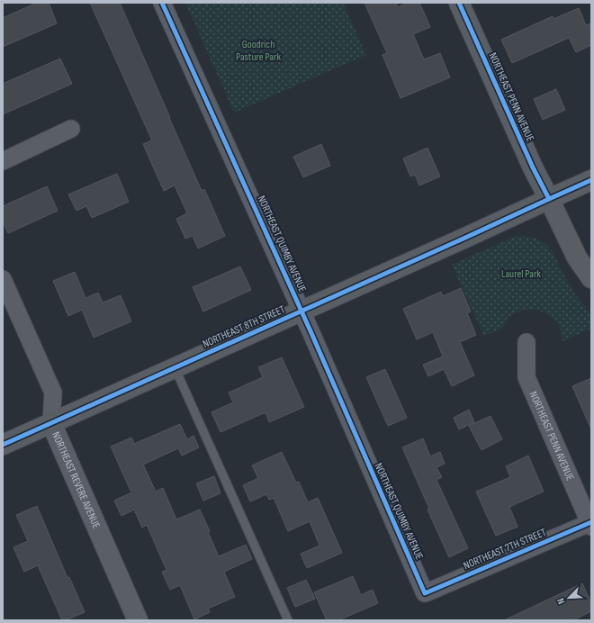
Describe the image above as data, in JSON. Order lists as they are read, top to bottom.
{
  "streets": {
    "main road": ["NORTHEAST PENN AVENUE", "NORTHEAST 8TH STREET"],
    "street": ["NORTHEAST QUIMBY AVENUE", "NORTHEAST REVERE AVENUE", "NORTHEAST 7TH STREET"]
  },
  "crossings": [
    ["NORTHEAST PENN AVENUE", "NORTHEAST 8TH STREET"],
    ["NORTHEAST PENN AVENUE", "NORTHEAST 7TH STREET"],
    ["NORTHEAST QUIMBY AVENUE", "NORTHEAST 8TH STREET"],
    ["NORTHEAST QUIMBY AVENUE", "NORTHEAST 7TH STREET"],
    ["NORTHEAST 8TH STREET", "NORTHEAST REVERE AVENUE"]
  ],
  "parks": ["Goodrich Pasture Park", "Laurel Park"],
  "north": "bottom left"
}
